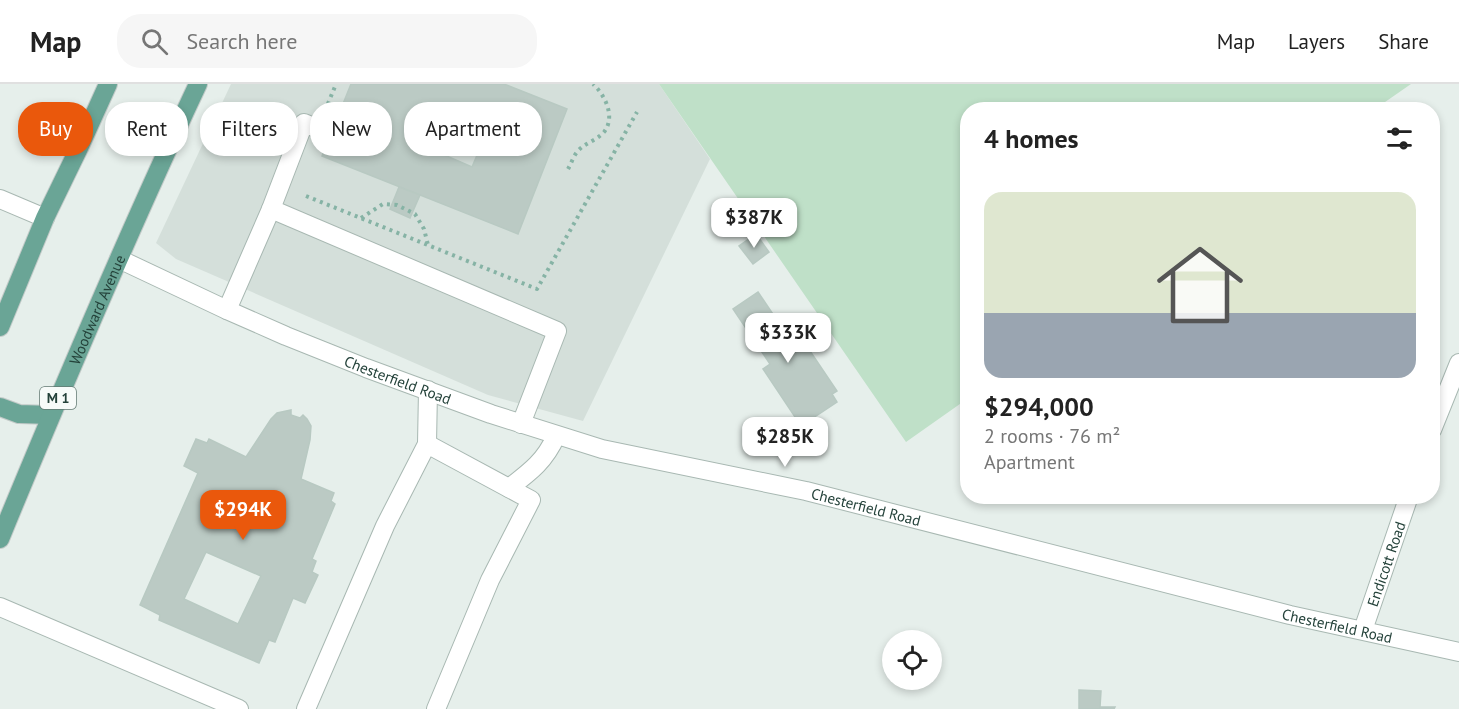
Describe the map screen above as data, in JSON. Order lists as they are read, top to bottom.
{
  "streets": {
    "main road": ["Woodward Avenue", "M 1"],
    "street": ["Chesterfield Road", "Endicott Road"]
  },
  "crossings": [
    ["Woodward Avenue", "Chesterfield Road"],
    ["Chesterfield Road", "Endicott Road"]
  ],
  "page": {
    "header": "Map",
    "search": "Search here",
    "nav": ["Map", "Layers", "Share"],
    "chip": [
      "Buy",
      "Rent",
      "Filters",
      "New",
      "Apartment"
    ],
    "heading": "4 homes",
    "list": [
      {
        "name": "$294,000",
        "note": "2 rooms · 76 m² · Apartment"
      }
    ],
    "price": [
      "$387K",
      "$333K",
      "$285K",
      "$294K"
    ]
  }
}
